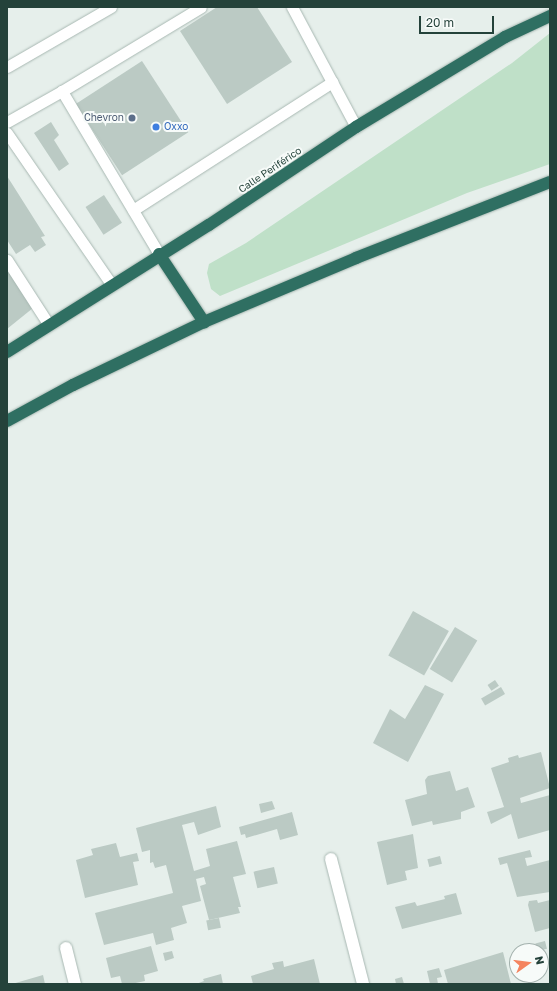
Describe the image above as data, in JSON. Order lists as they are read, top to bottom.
{
  "streets": {
    "highway": ["Calle Periférico"]
  },
  "places": ["Chevron", "Oxxo"],
  "scale_bar": "20 m",
  "north": "right"
}
